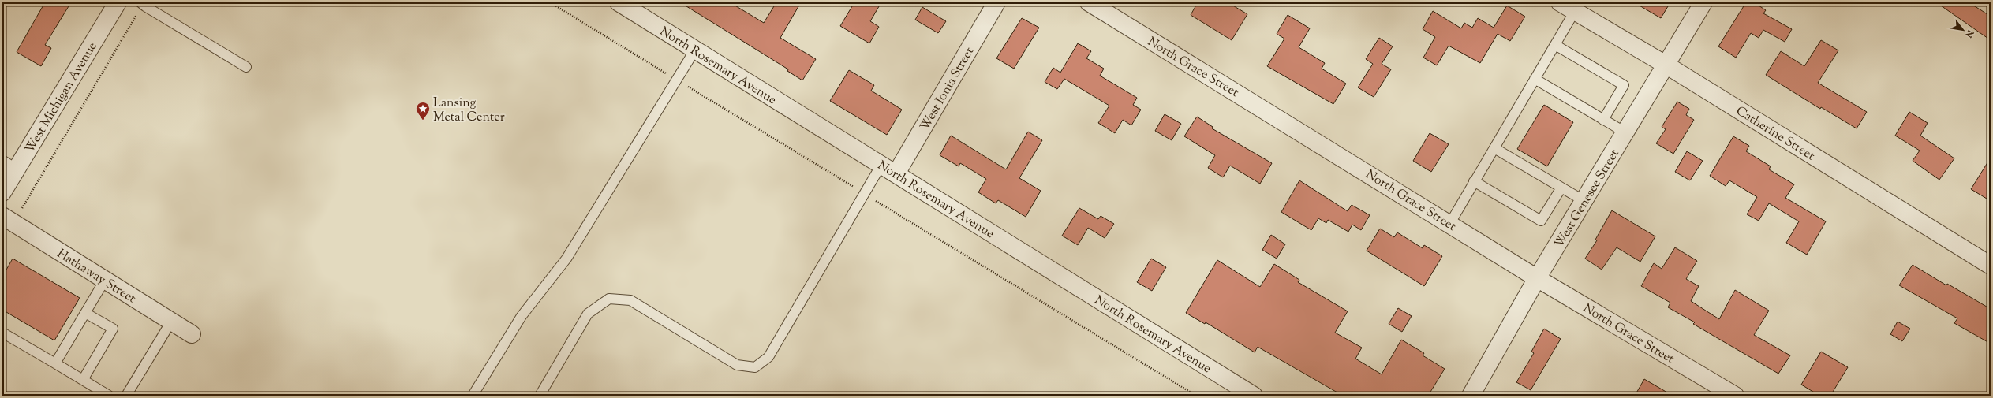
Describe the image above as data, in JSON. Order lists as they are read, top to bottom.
{
  "streets": {
    "street": [
      "North Rosemary Avenue",
      "North Grace Street",
      "West Ionia Street",
      "West Michigan Avenue",
      "Catherine Street",
      "West Genesee Street",
      "Hathaway Street"
    ]
  },
  "crossings": [
    ["North Rosemary Avenue", "West Ionia Street"],
    ["North Grace Street", "West Genesee Street"],
    ["Catherine Street", "West Genesee Street"]
  ],
  "places": {
    "place": ["Lansing Metal Center"]
  },
  "north": "bottom right"
}
